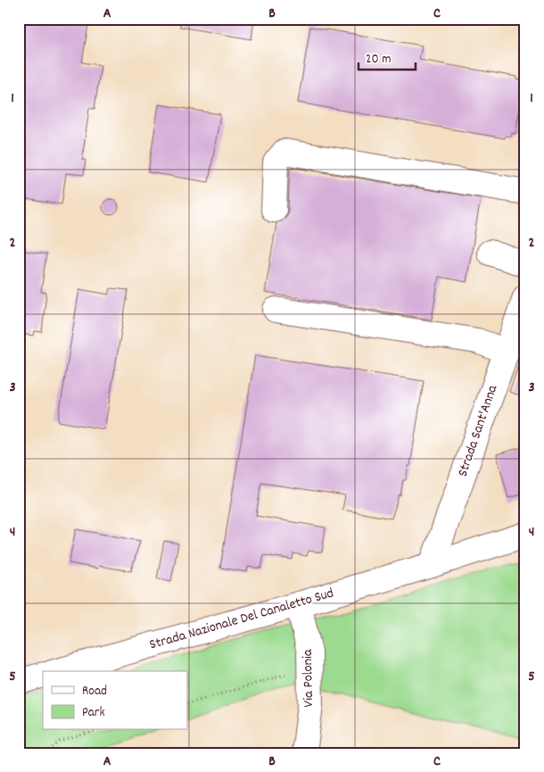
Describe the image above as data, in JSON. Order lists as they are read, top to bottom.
{
  "streets": {
    "main road": ["Strada Sant'Anna", "Strada Nazionale Del Canaletto Sud", "Via Polonia"]
  },
  "crossings": [
    ["Strada Sant'Anna", "Strada Nazionale Del Canaletto Sud"],
    ["Strada Nazionale Del Canaletto Sud", "Via Polonia"]
  ],
  "legend": ["Road", "Park"],
  "scale_bar": "20 m",
  "grid": {
    "columns": ["A", "B", "C"],
    "rows": [
      "1",
      "2",
      "3",
      "4",
      "5"
    ]
  }
}
